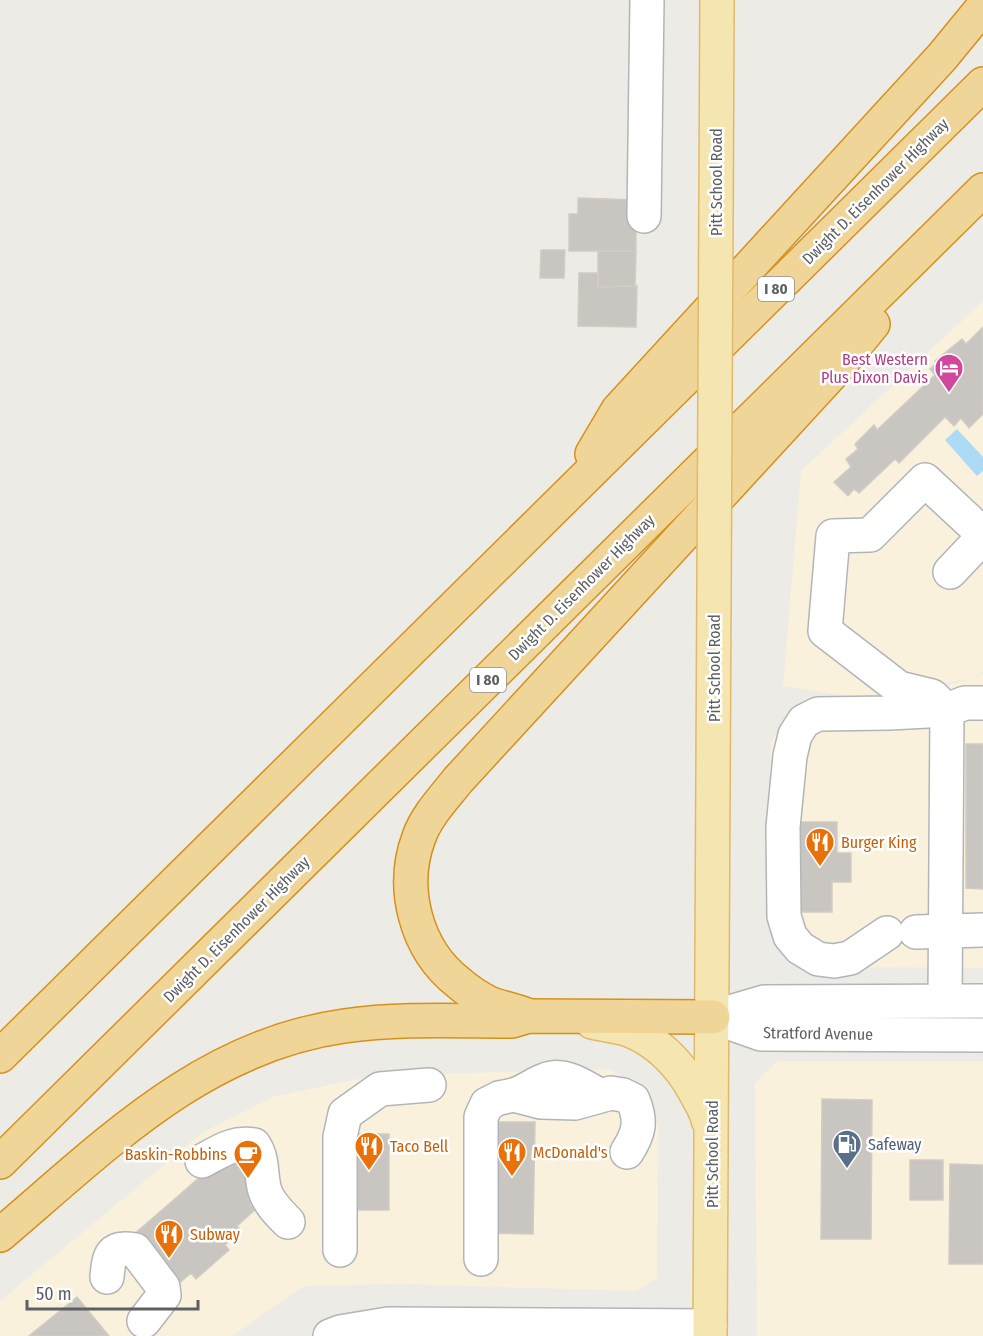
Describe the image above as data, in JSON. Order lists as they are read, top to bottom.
{
  "streets": {
    "highway": ["Dwight D. Eisenhower Highway", "I 80"],
    "main road": ["Pitt School Road"],
    "street": ["Stratford Avenue"]
  },
  "crossings": [
    ["Pitt School Road", "Stratford Avenue"]
  ],
  "places": {
    "hotel": ["Best Western Plus Dixon Davis"],
    "restaurant": [
      "Burger King",
      "Taco Bell",
      "McDonald's",
      "Subway"
    ],
    "fuel station": ["Safeway"],
    "cafe": ["Baskin-Robbins"]
  },
  "scale_bar": "50 m"
}
